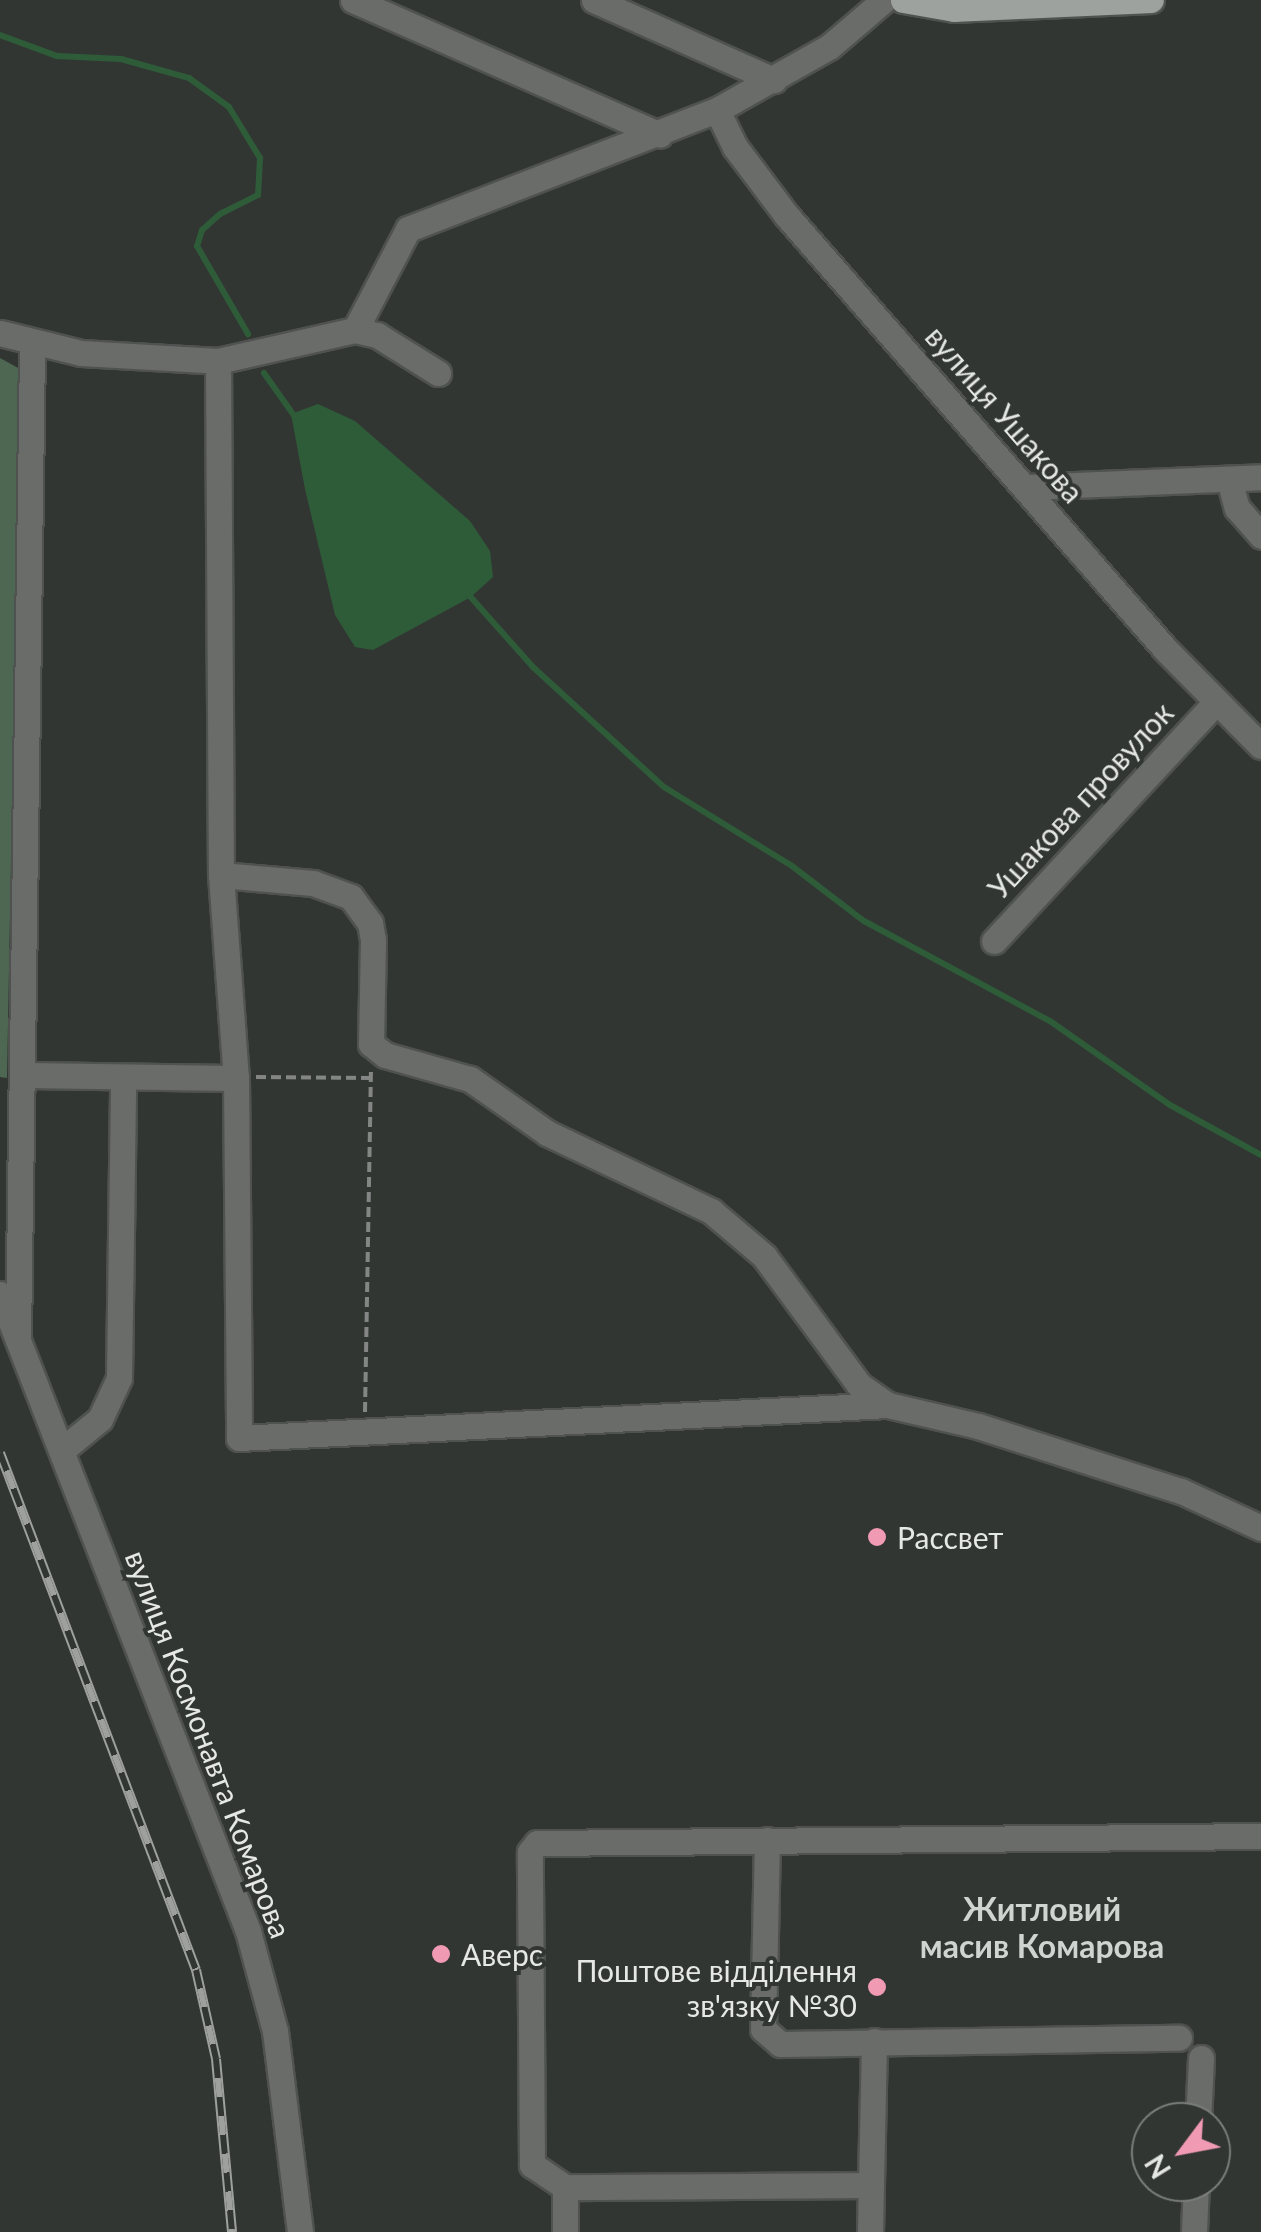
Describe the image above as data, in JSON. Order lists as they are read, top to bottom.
{
  "streets": {
    "street": ["вулиця Ушакова", "Ушакова провулок", "вулиця Космонавта Комарова"]
  },
  "crossings": [
    ["вулиця Ушакова", "Ушакова провулок"]
  ],
  "districts": ["Житловий масив Комарова"],
  "places": ["Рассвет", "Аверс", "Поштове відділення зв'язку №30"],
  "north": "bottom left"
}
